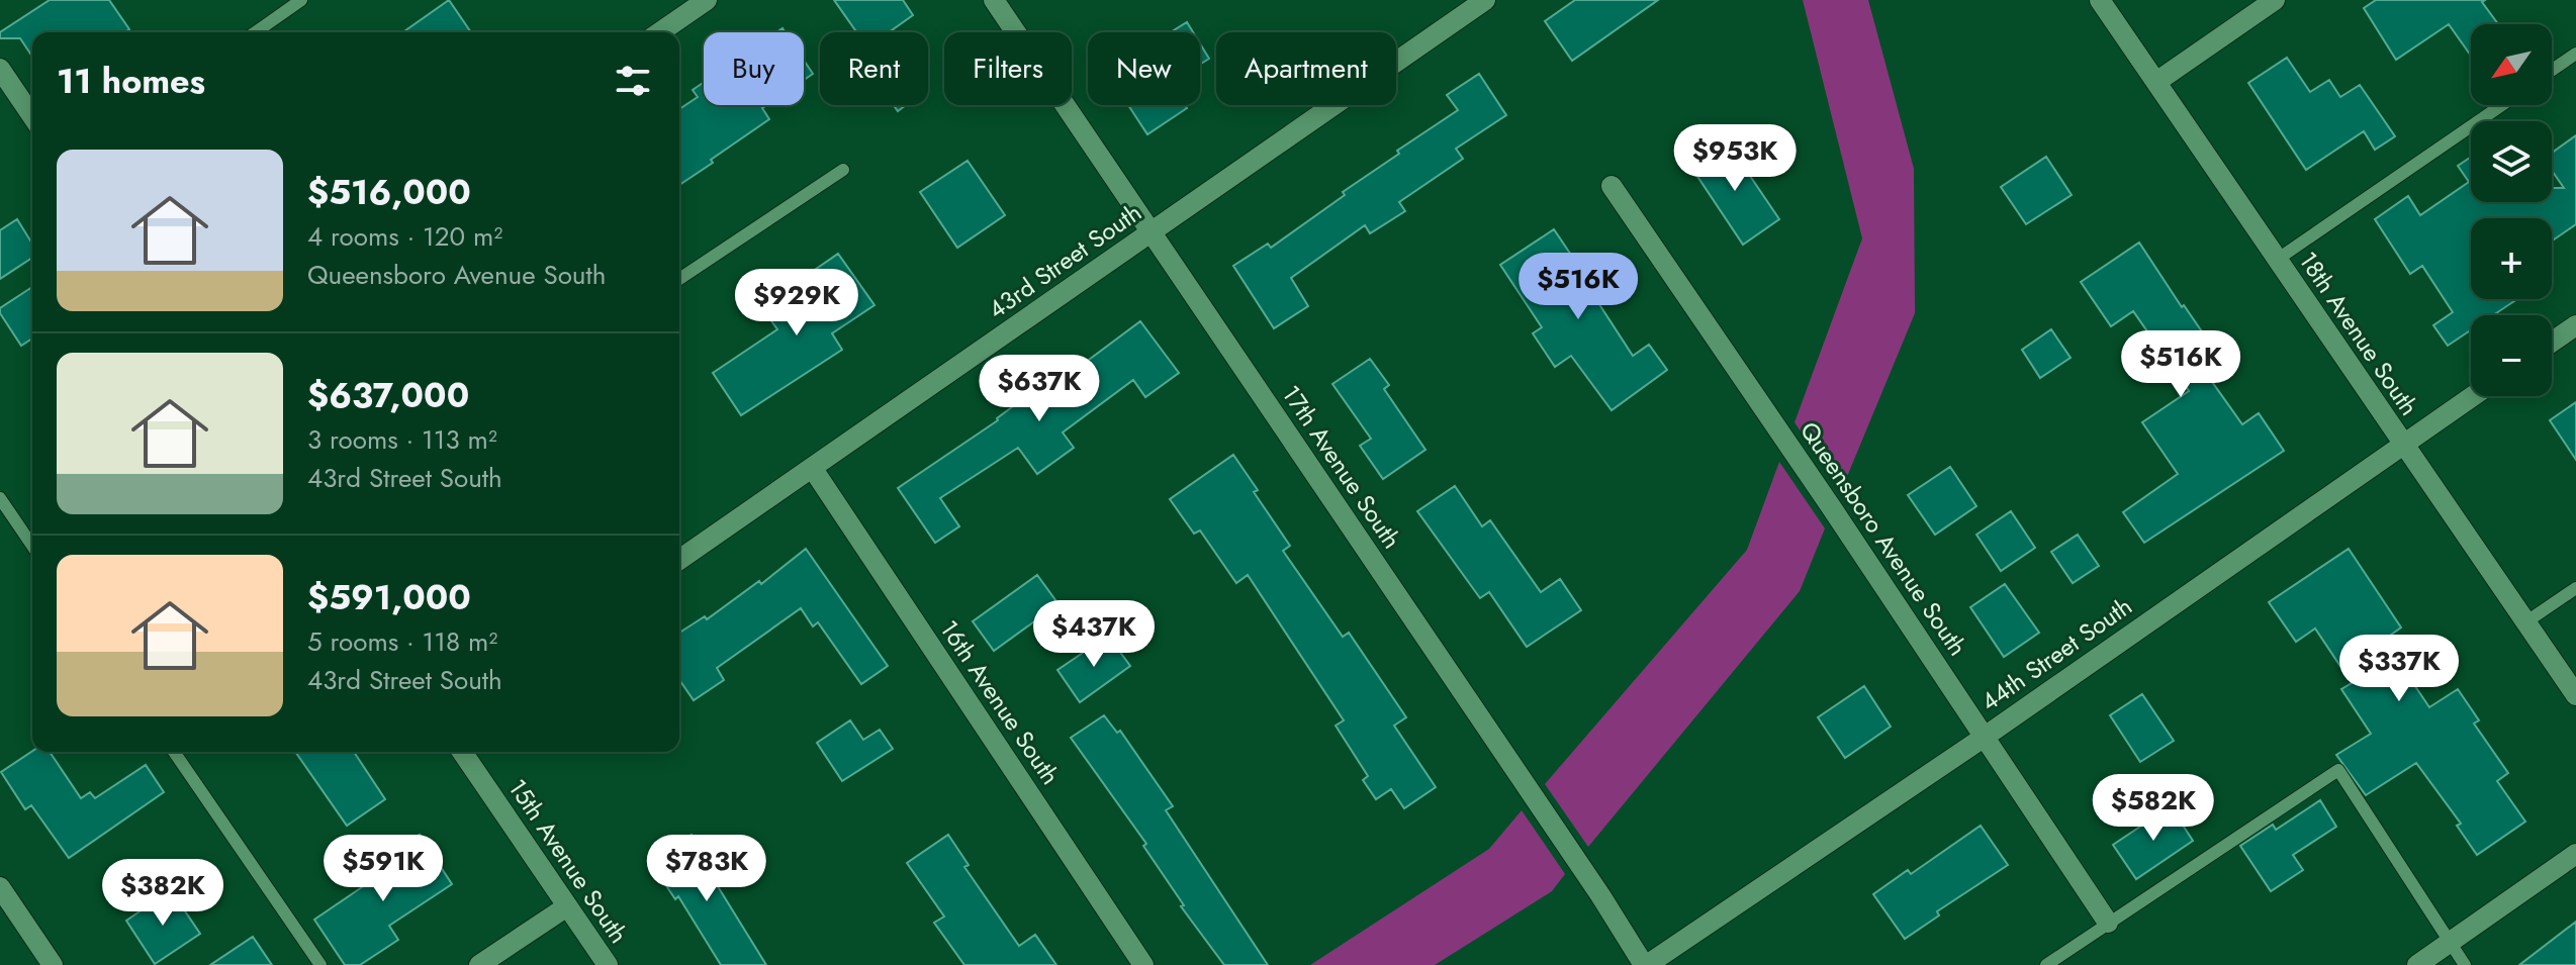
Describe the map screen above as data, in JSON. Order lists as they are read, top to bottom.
{
  "streets": {
    "street": [
      "43rd Street South",
      "18th Avenue South",
      "17th Avenue South",
      "Queensboro Avenue South",
      "44th Street South",
      "16th Avenue South",
      "15th Avenue South"
    ]
  },
  "crossings": [
    ["43rd Street South", "17th Avenue South"],
    ["43rd Street South", "16th Avenue South"],
    ["18th Avenue South", "44th Street South"],
    ["17th Avenue South", "44th Street South"],
    ["Queensboro Avenue South", "44th Street South"]
  ],
  "north": "bottom left",
  "page": {
    "map_buttons": ["+", "−"],
    "chip": [
      "Buy",
      "Rent",
      "Filters",
      "New",
      "Apartment"
    ],
    "heading": "11 homes",
    "price": [
      "$953K",
      "$516K",
      "$929K",
      "$516K",
      "$637K",
      "$437K",
      "$337K",
      "$582K",
      "$591K",
      "$783K",
      "$382K"
    ],
    "list": [
      {
        "name": "$516,000",
        "note": "4 rooms · 120 m² · Queensboro Avenue South"
      },
      {
        "name": "$637,000",
        "note": "3 rooms · 113 m² · 43rd Street South"
      },
      {
        "name": "$591,000",
        "note": "5 rooms · 118 m² · 43rd Street South"
      }
    ]
  }
}
